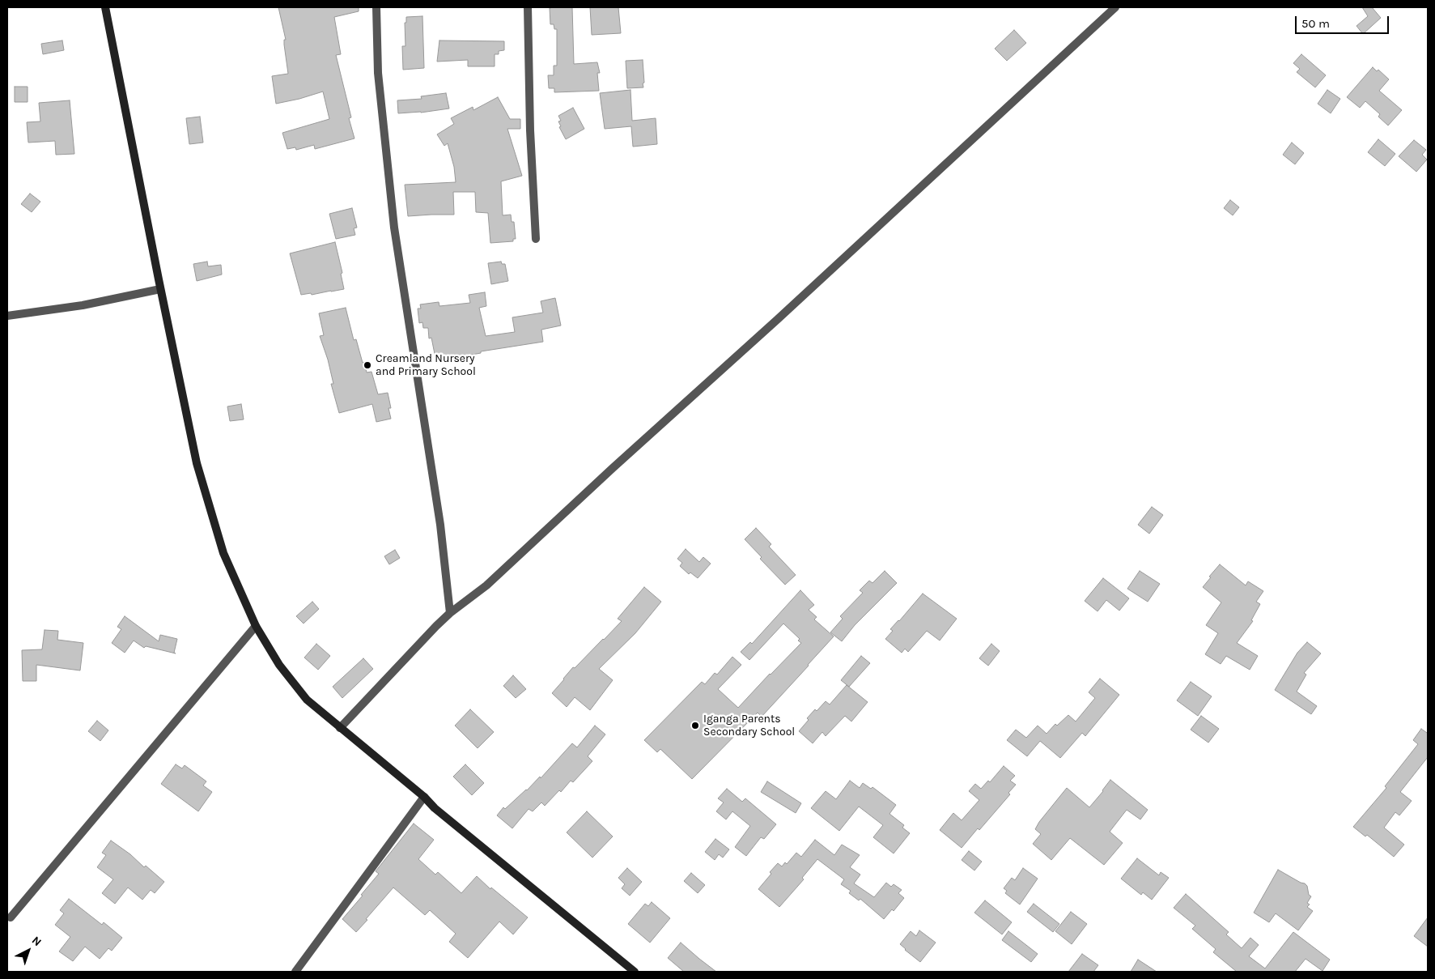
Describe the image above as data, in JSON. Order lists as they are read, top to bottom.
{
  "places": ["Creamland Nursery and Primary School", "Iganga Parents Secondary School"],
  "scale_bar": "50 m",
  "north": "top right"
}
